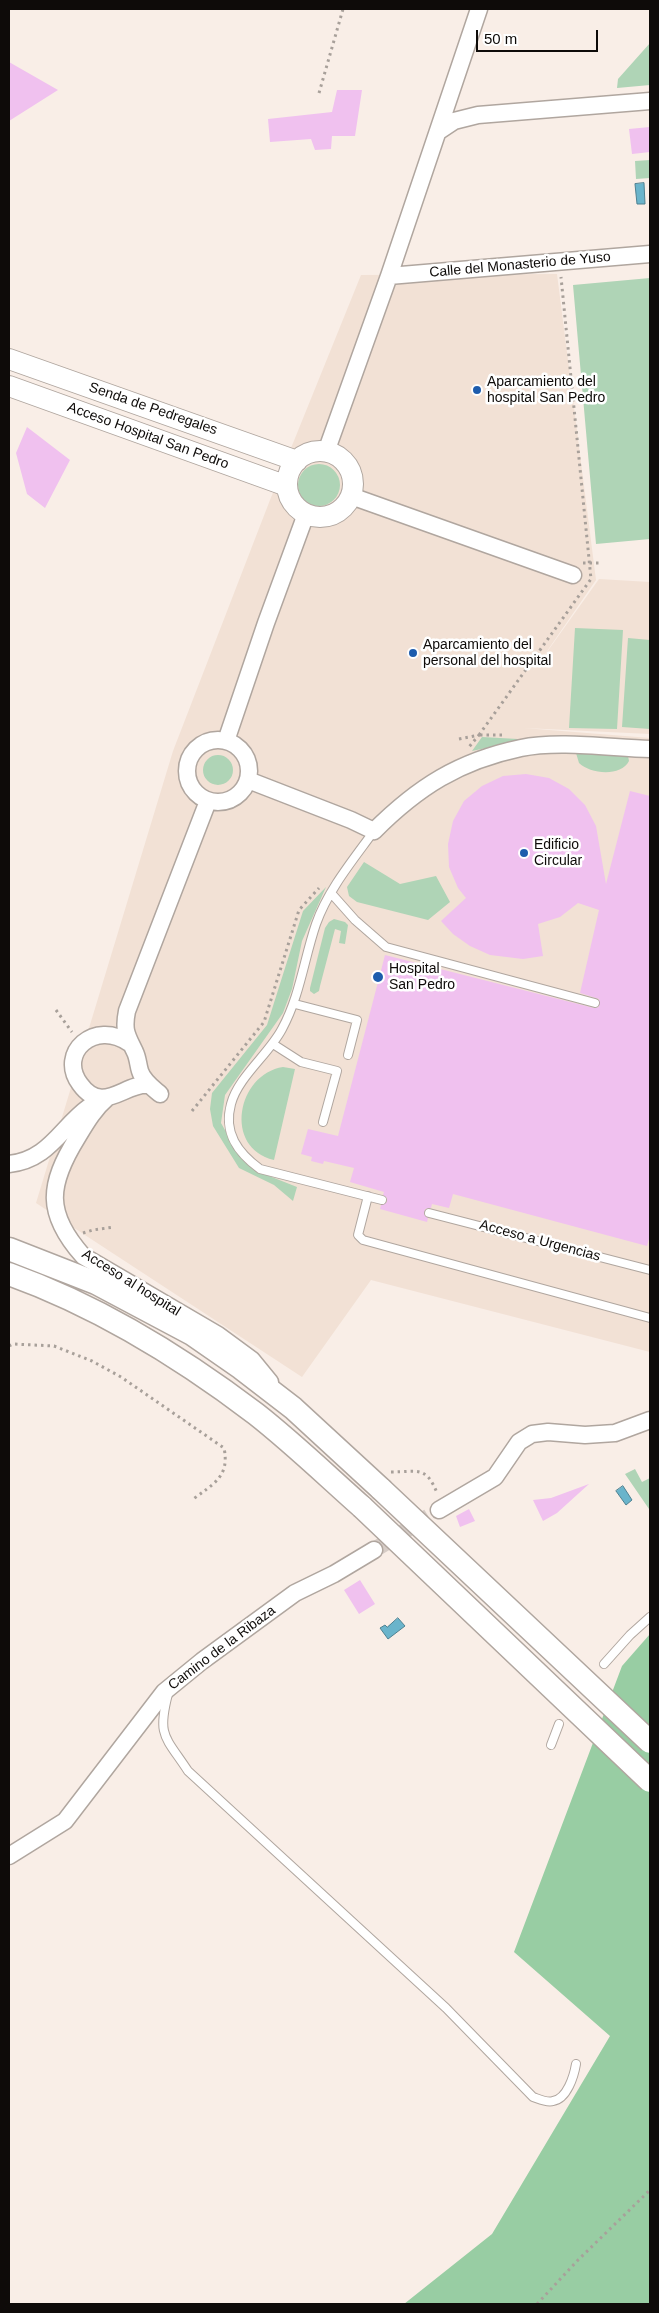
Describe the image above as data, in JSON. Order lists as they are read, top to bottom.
{
  "streets": {
    "street": [
      "Calle del Monasterio de Yuso",
      "Senda de Pedregales",
      "Acceso Hospital San Pedro",
      "Acceso al hospital",
      "Camino de la Ribaza"
    ],
    "lane": ["Acceso a Urgencias"]
  },
  "crossings": [
    ["Senda de Pedregales", "Acceso Hospital San Pedro"]
  ],
  "places": [
    "Aparcamiento del hospital San Pedro",
    "Aparcamiento del personal del hospital",
    "Edificio Circular",
    "Hospital San Pedro"
  ],
  "scale_bar": "50 m"
}
